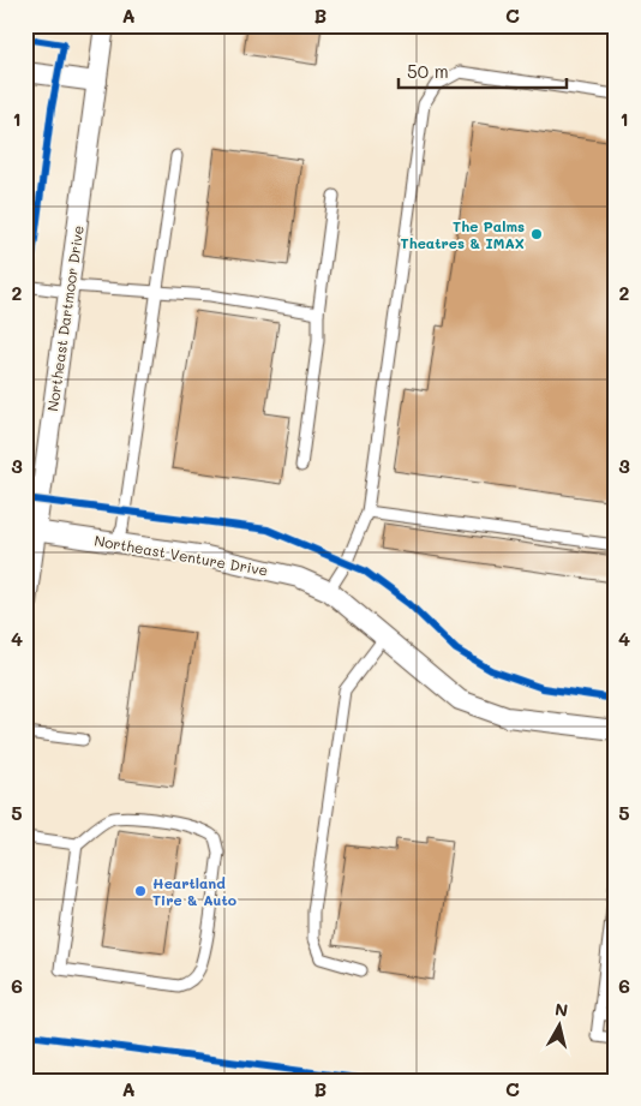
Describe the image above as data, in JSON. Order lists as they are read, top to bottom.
{
  "streets": {
    "street": ["Northeast Dartmoor Drive", "Northeast Venture Drive"]
  },
  "crossings": [
    ["Northeast Dartmoor Drive", "Northeast Venture Drive"]
  ],
  "places": ["The Palms Theatres & IMAX", "Heartland Tire & Auto"],
  "scale_bar": "50 m",
  "north": "top",
  "grid": {
    "columns": ["A", "B", "C"],
    "rows": [
      "1",
      "2",
      "3",
      "4",
      "5",
      "6"
    ]
  }
}
